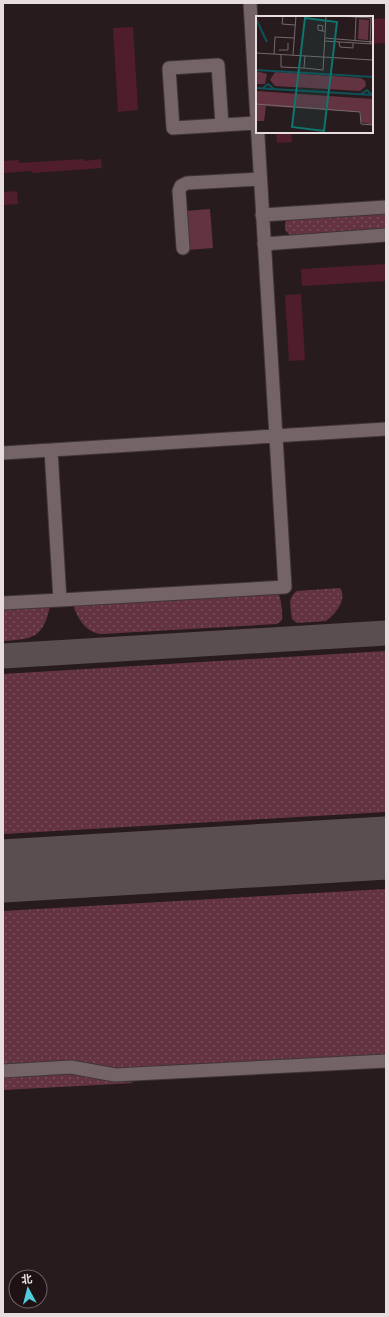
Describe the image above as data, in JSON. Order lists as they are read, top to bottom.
{
  "north": "top"
}
